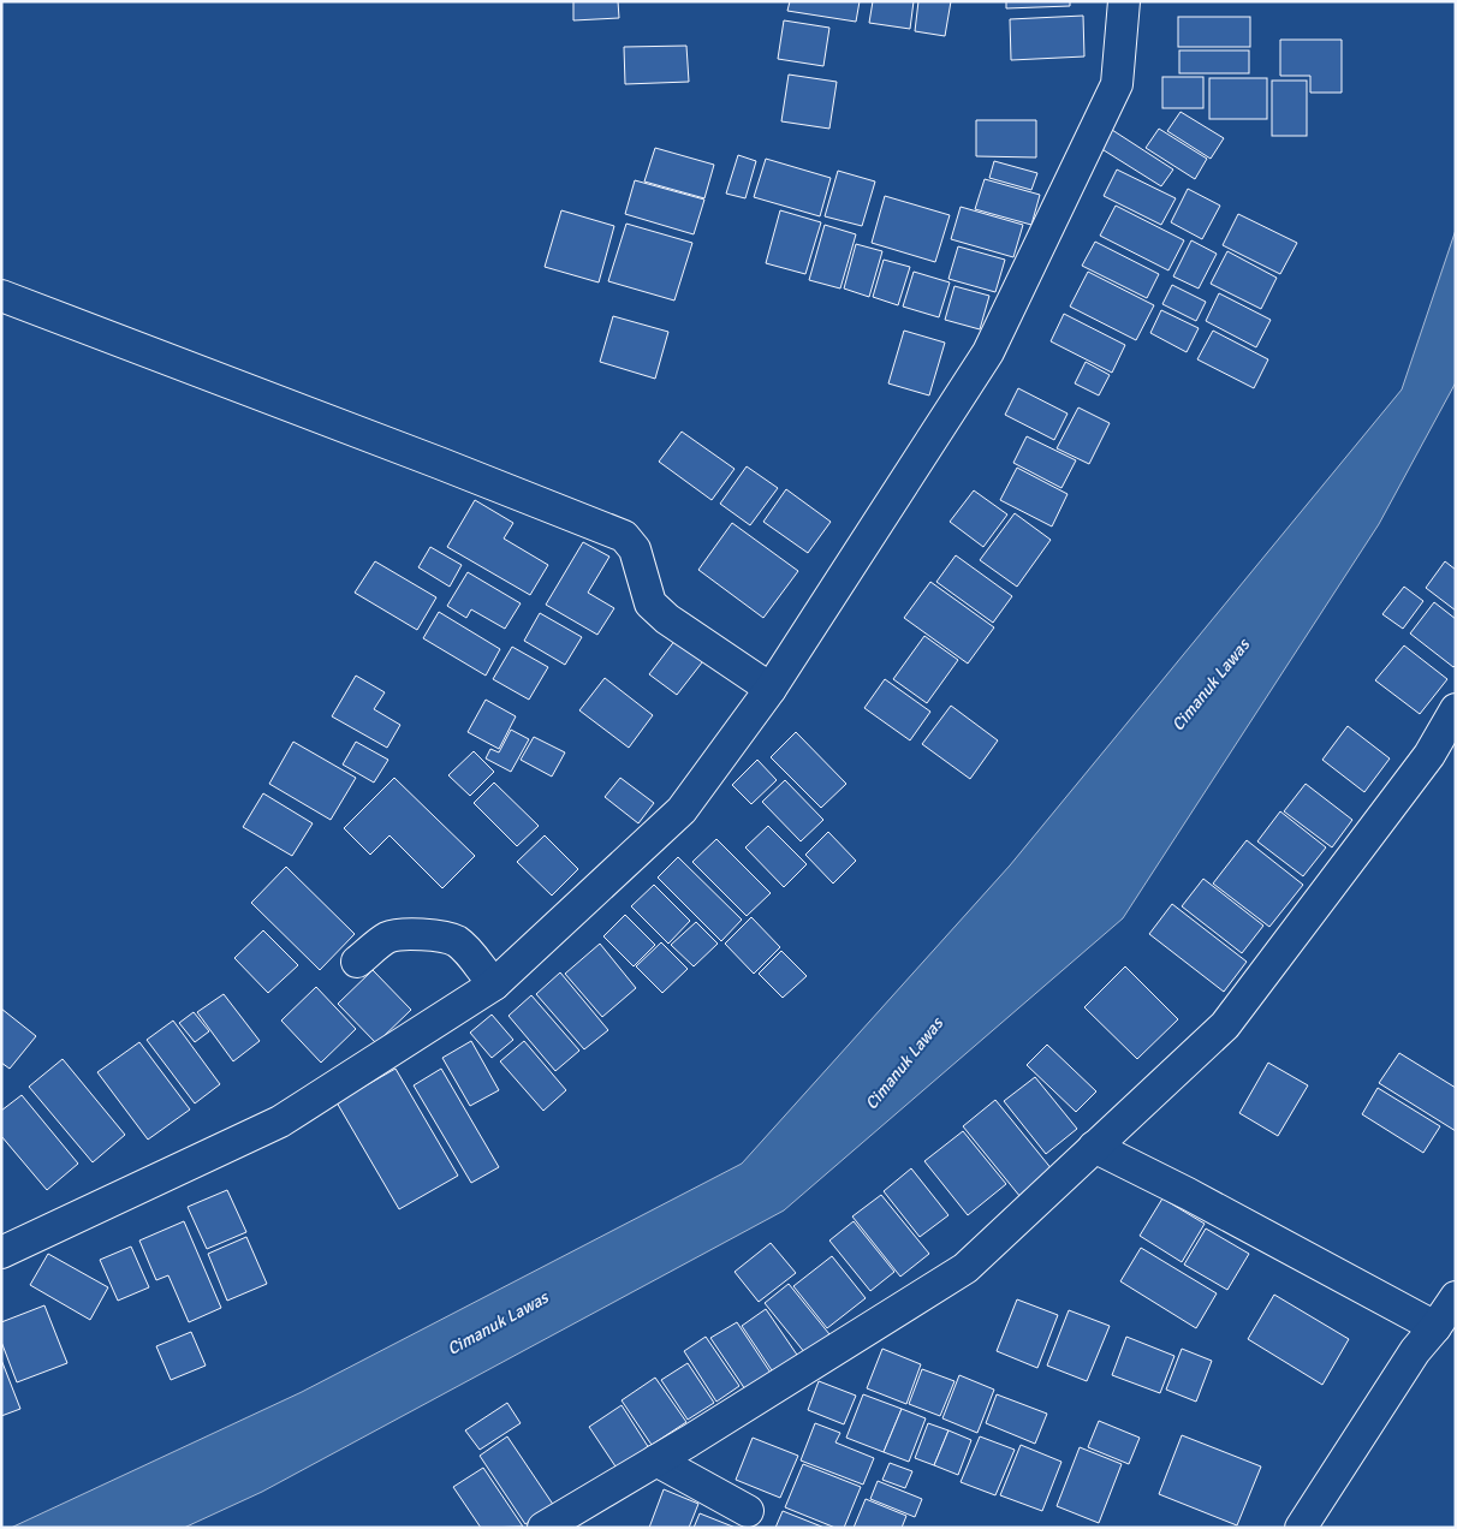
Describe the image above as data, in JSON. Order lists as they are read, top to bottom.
{
  "water": ["Cimanuk Lawas"]
}
